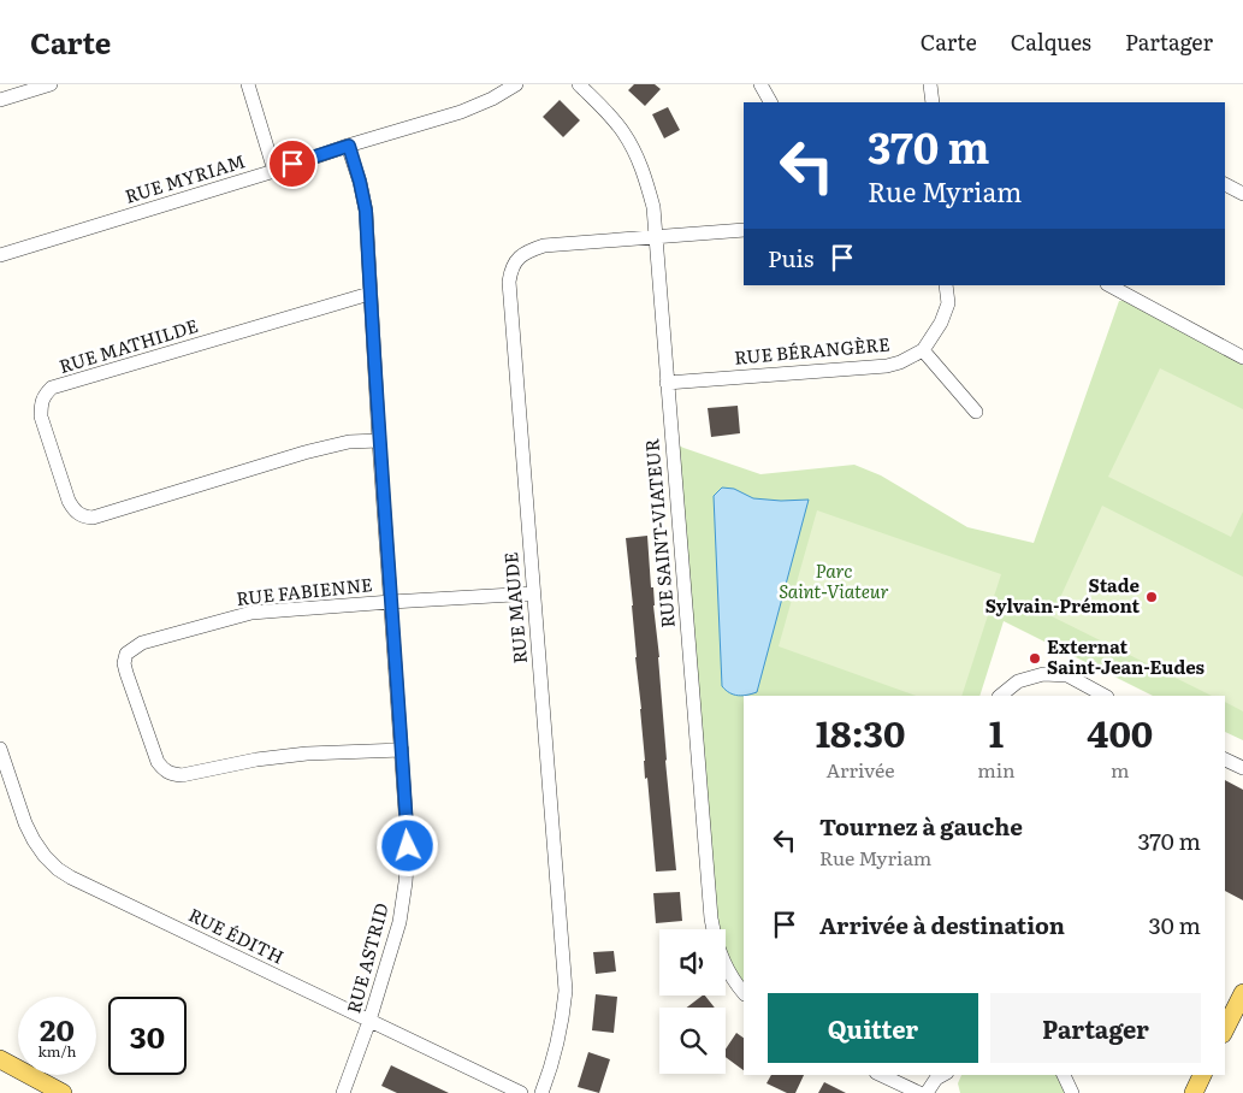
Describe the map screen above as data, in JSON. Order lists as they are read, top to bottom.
{
  "streets": {
    "street": [
      "RUE MYRIAM",
      "RUE MATHILDE",
      "RUE BÉRANGÈRE",
      "RUE SAINT-VIATEUR",
      "RUE FABIENNE",
      "RUE MAUDE",
      "RUE ÉDITH",
      "RUE ASTRID"
    ]
  },
  "crossings": [
    ["RUE MYRIAM", "RUE ASTRID"],
    ["RUE MATHILDE", "RUE ASTRID"],
    ["RUE BÉRANGÈRE", "RUE SAINT-VIATEUR"],
    ["RUE SAINT-VIATEUR", "RUE MAUDE"],
    ["RUE FABIENNE", "RUE MAUDE"],
    ["RUE FABIENNE", "RUE ASTRID"],
    ["RUE ÉDITH", "RUE ASTRID"]
  ],
  "parks": ["Parc Saint-Viateur"],
  "places": ["Stade Sylvain-Prémont", "Externat Saint-Jean-Eudes"],
  "page": {
    "header": "Carte",
    "nav": ["Carte", "Calques", "Partager"],
    "turn": ["370 m", "Rue Myriam"],
    "then": "Puis",
    "eta": [
      "18:30",
      "Arrivée",
      "1",
      "min",
      "400",
      "m"
    ],
    "list": [
      {
        "name": "Tournez à gauche",
        "note": "Rue Myriam",
        "value": "370 m"
      },
      {
        "name": "Arrivée à destination",
        "value": "30 m"
      }
    ],
    "buttons": ["Quitter", "Partager"],
    "speed": "20 km/h",
    "limit": "30"
  }
}
